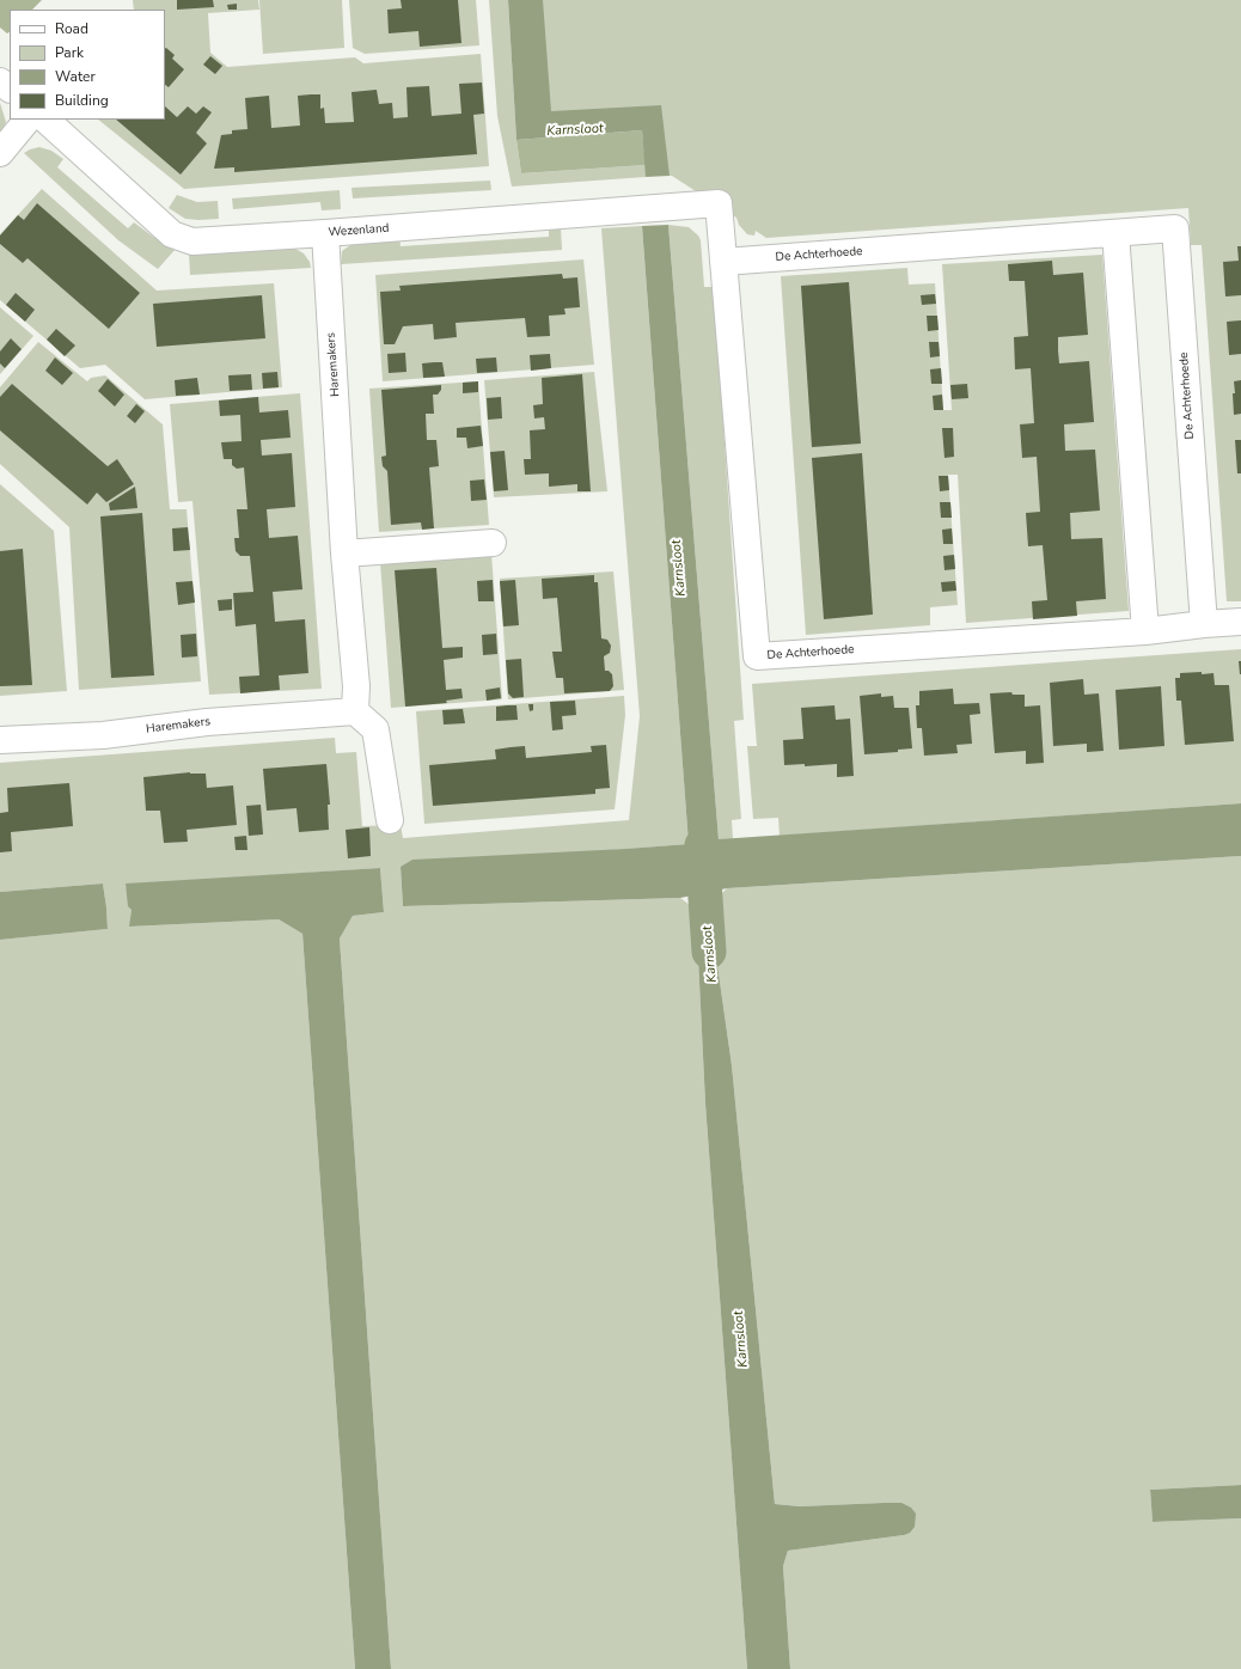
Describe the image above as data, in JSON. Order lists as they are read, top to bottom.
{
  "streets": {
    "street": ["Wezenland", "De Achterhoede", "Haremakers"]
  },
  "crossings": [
    ["Wezenland", "De Achterhoede"],
    ["Wezenland", "Haremakers"]
  ],
  "water": ["Karnsloot"],
  "legend": [
    "Road",
    "Park",
    "Water",
    "Building"
  ]
}
